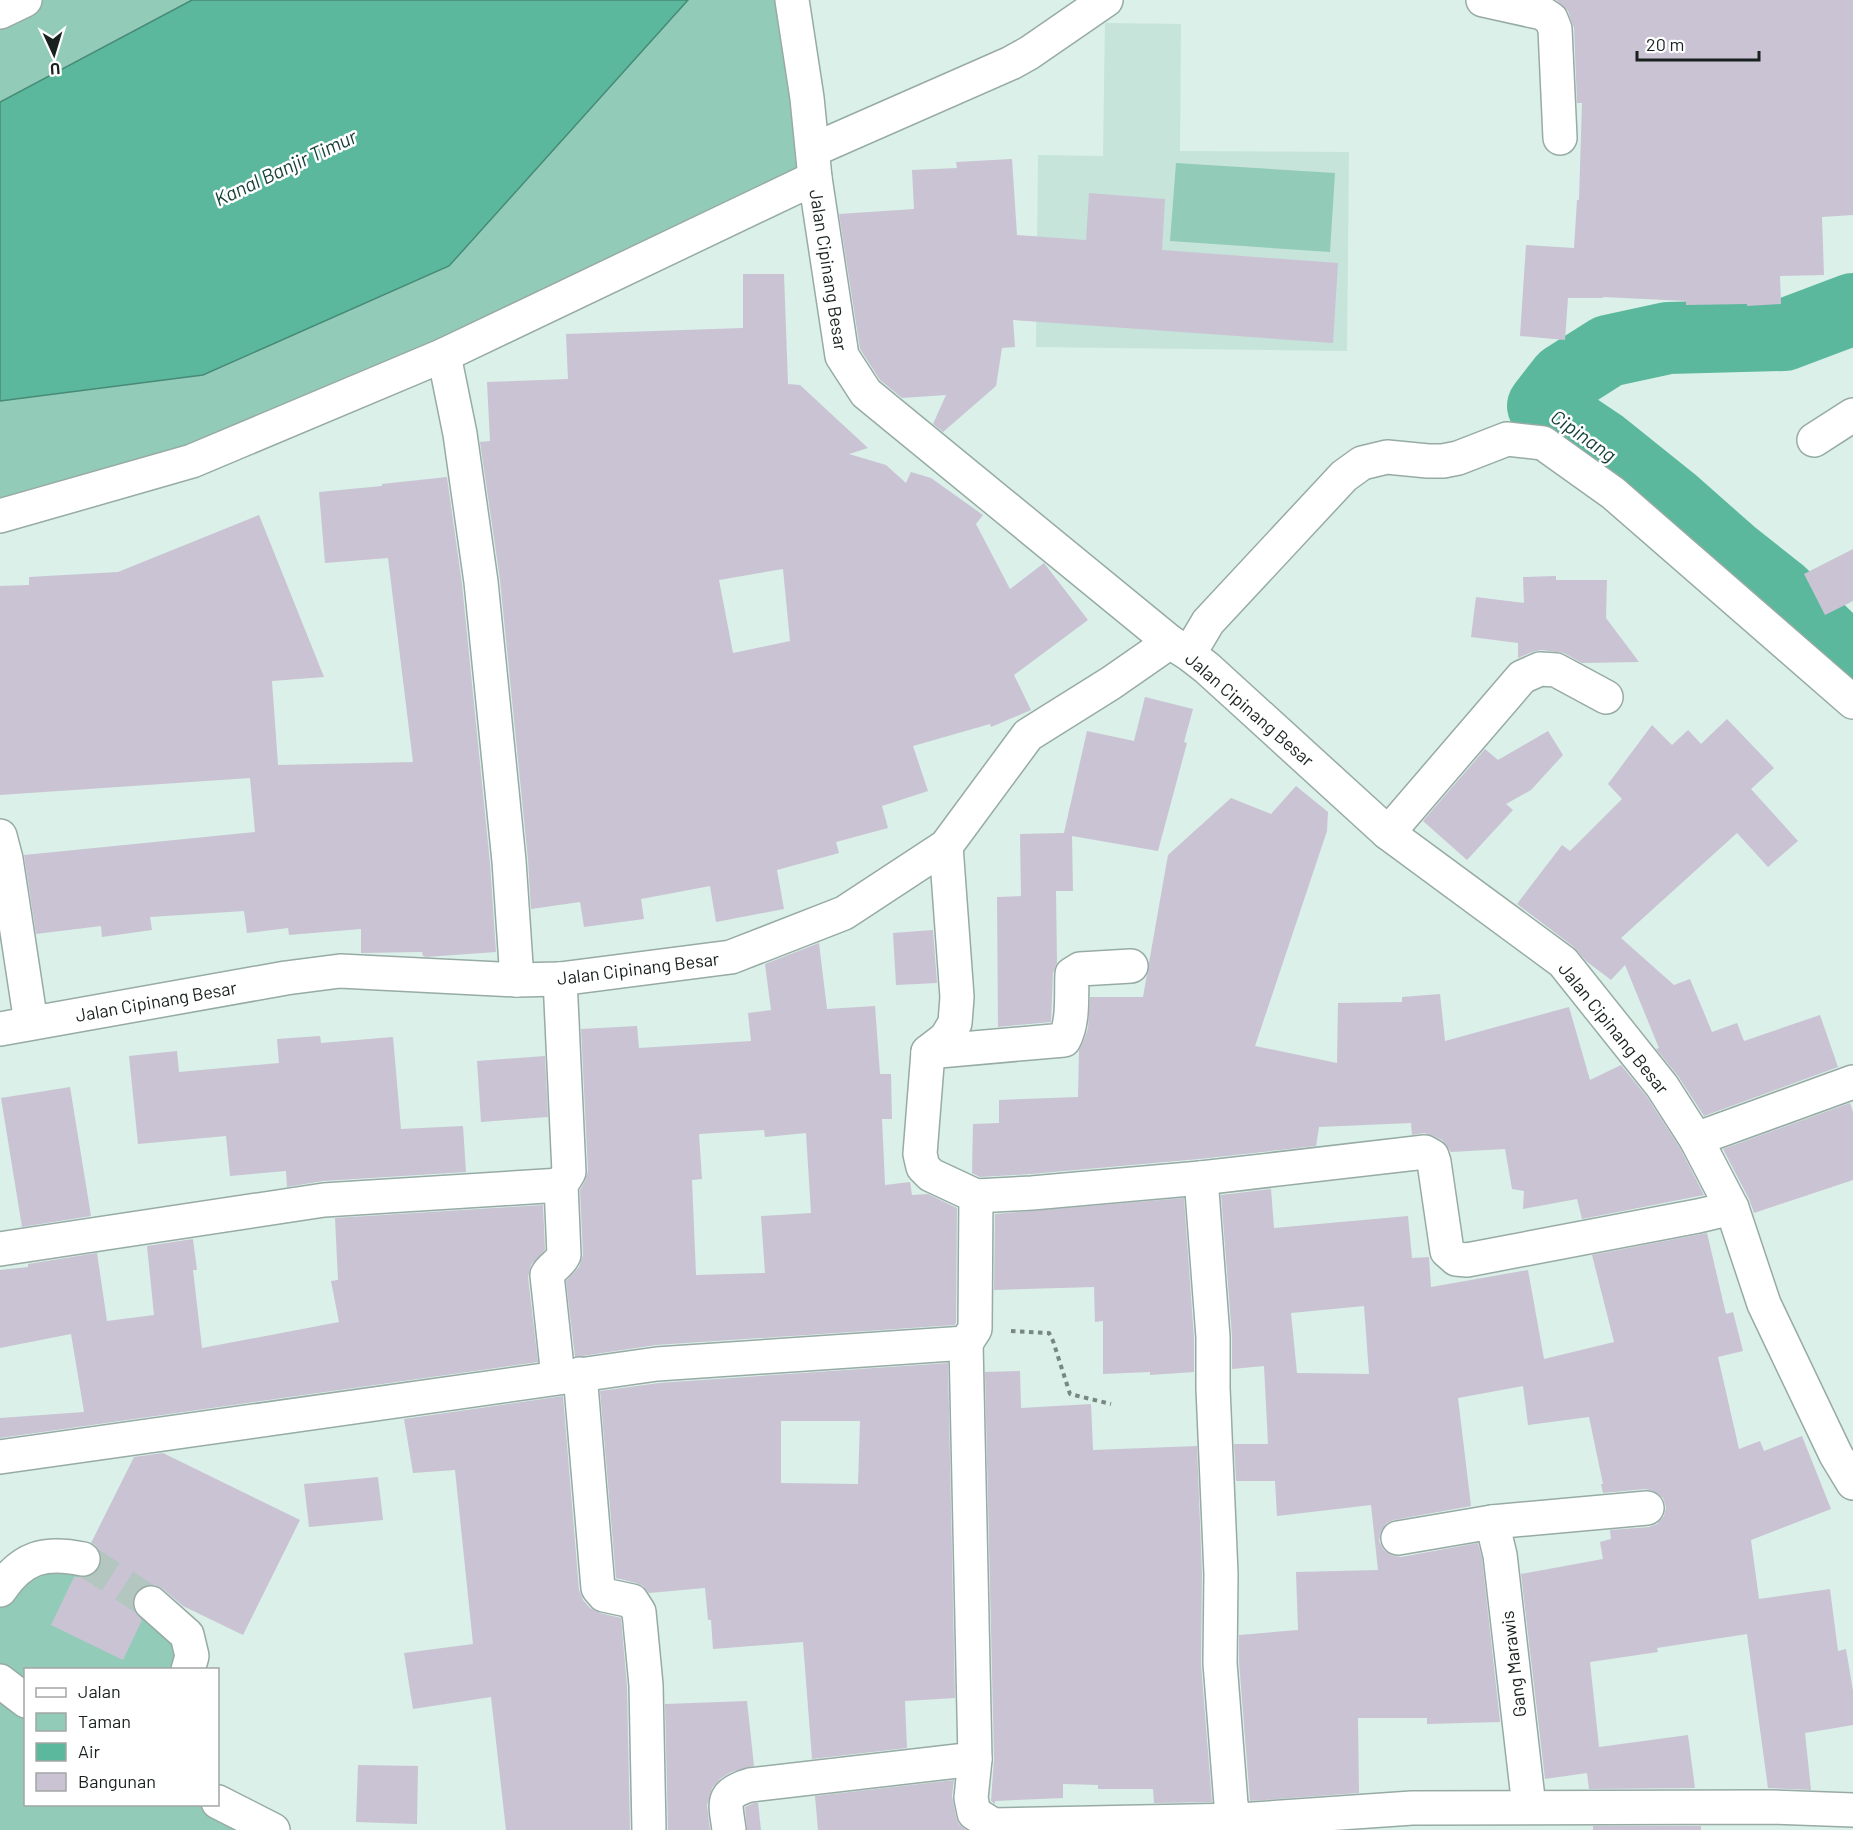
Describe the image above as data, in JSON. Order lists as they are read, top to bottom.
{
  "streets": {
    "street": ["Jalan Cipinang Besar", "Gang Marawis"]
  },
  "water": ["Kanal Banjir Timur", "Cipinang"],
  "legend": [
    "Jalan",
    "Taman",
    "Air",
    "Bangunan"
  ],
  "scale_bar": "20 m",
  "north": "bottom"
}
